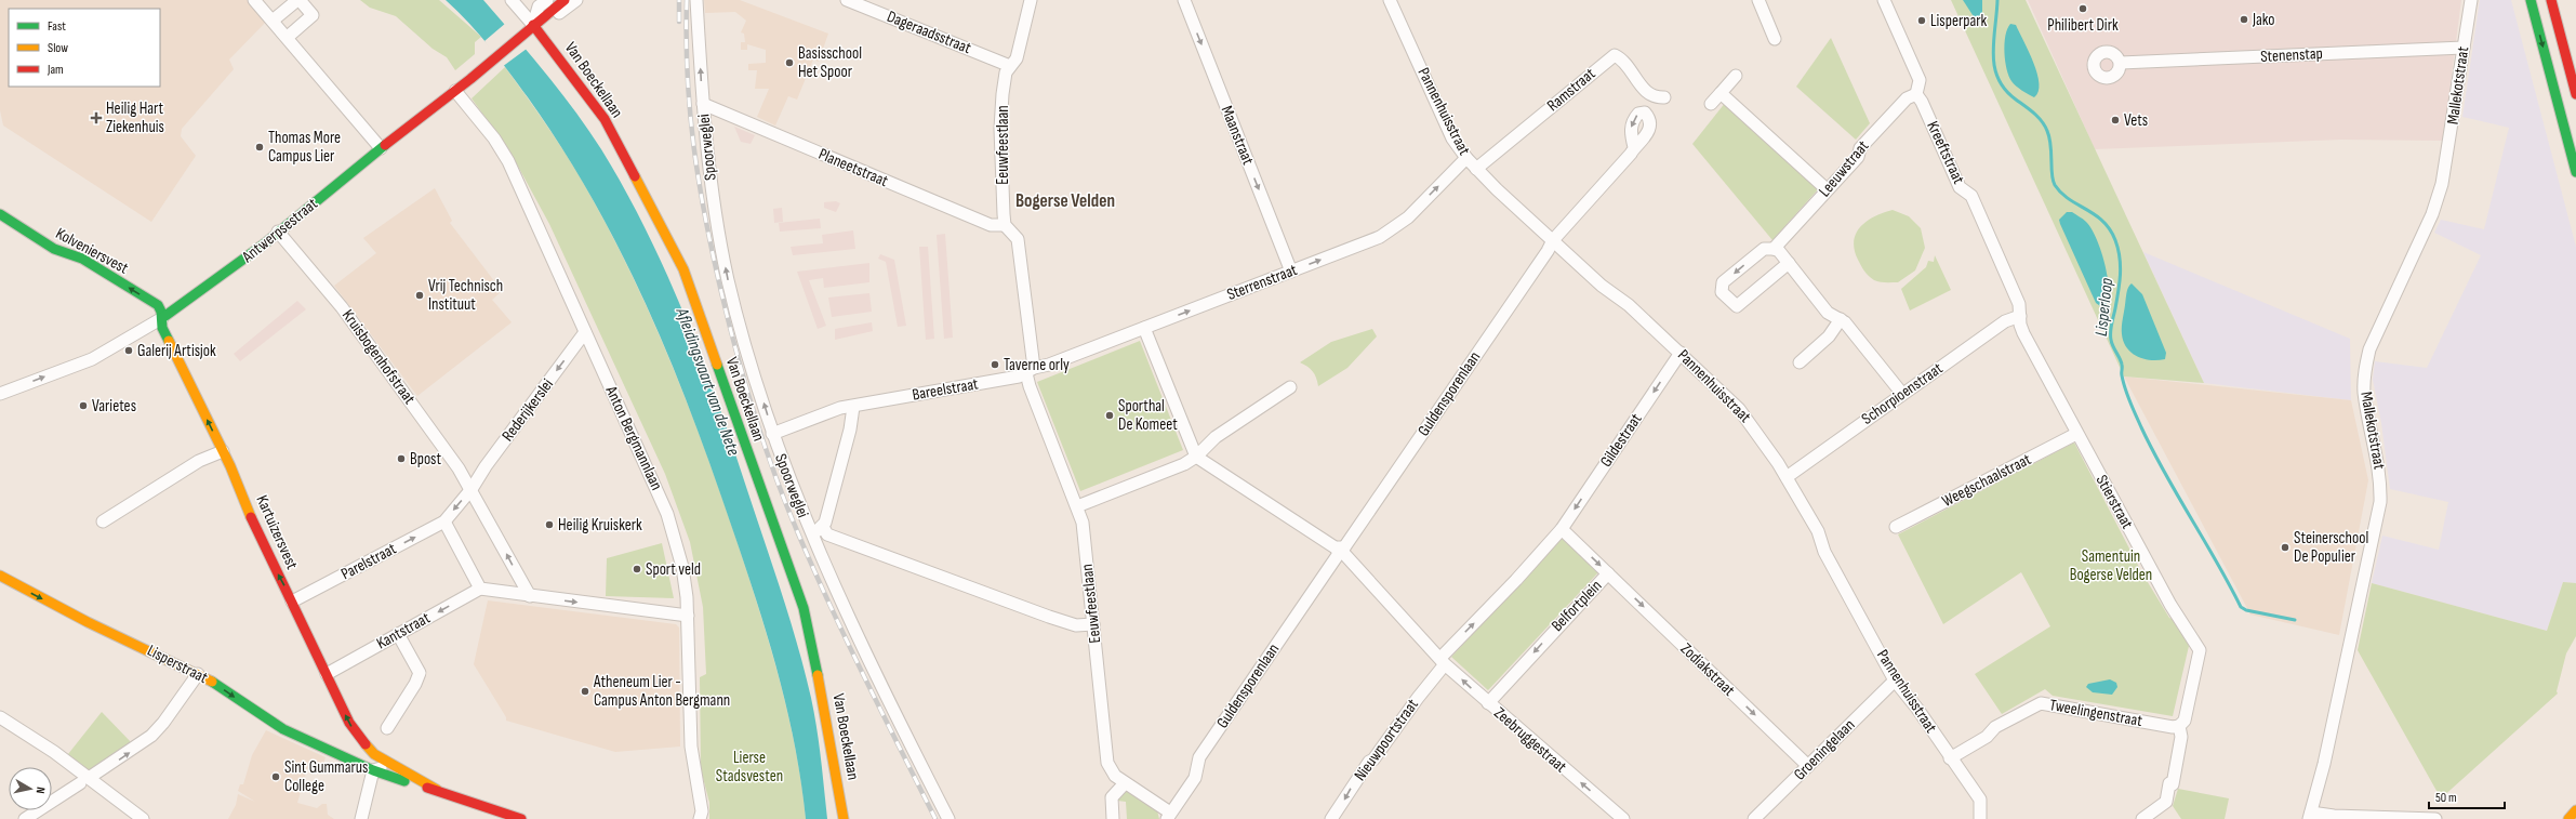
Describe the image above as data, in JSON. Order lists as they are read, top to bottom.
{
  "streets": {
    "main road": [
      "Van Boeckellaan",
      "Antwerpsestraat",
      "Kolveniersvest",
      "Kartuizersvest",
      "Lisperstraat"
    ],
    "street": [
      "Dageraadsstraat",
      "Stenenstap",
      "Mallekotstraat",
      "Ramstraat",
      "Pannenhuisstraat",
      "Maanstraat",
      "Eeuwfeestlaan",
      "Spoorweglei",
      "Kreeftstraat",
      "Planeetstraat",
      "Leeuwstraat",
      "Sterrenstraat",
      "Kruisbogenhofstraat",
      "Bareelstraat",
      "Guldensporenlaan",
      "Schorpioenstraat",
      "Rederijkerslei",
      "Anton Bergmannlaan",
      "Gildestraat",
      "Weegschaalstraat",
      "Stierstraat",
      "Parelstraat",
      "Belfortplein",
      "Kantstraat",
      "Zodiakstraat",
      "Tweelingenstraat",
      "Nieuwpoortstraat",
      "Zeebruggestraat",
      "Groeningelaan"
    ]
  },
  "crossings": [
    ["Dageraadsstraat", "Eeuwfeestlaan"],
    ["Stenenstap", "Mallekotstraat"],
    ["Van Boeckellaan", "Antwerpsestraat"],
    ["Ramstraat", "Pannenhuisstraat"],
    ["Pannenhuisstraat", "Sterrenstraat"],
    ["Pannenhuisstraat", "Guldensporenlaan"],
    ["Pannenhuisstraat", "Schorpioenstraat"],
    ["Pannenhuisstraat", "Gildestraat"],
    ["Pannenhuisstraat", "Tweelingenstraat"],
    ["Pannenhuisstraat", "Groeningelaan"],
    ["Maanstraat", "Sterrenstraat"],
    ["Eeuwfeestlaan", "Planeetstraat"],
    ["Eeuwfeestlaan", "Sterrenstraat"],
    ["Eeuwfeestlaan", "Bareelstraat"],
    ["Eeuwfeestlaan", "Guldensporenlaan"],
    ["Spoorweglei", "Planeetstraat"],
    ["Spoorweglei", "Bareelstraat"],
    ["Kreeftstraat", "Leeuwstraat"],
    ["Kreeftstraat", "Schorpioenstraat"],
    ["Kreeftstraat", "Stierstraat"],
    ["Antwerpsestraat", "Kolveniersvest"],
    ["Antwerpsestraat", "Kruisbogenhofstraat"],
    ["Antwerpsestraat", "Anton Bergmannlaan"],
    ["Antwerpsestraat", "Kartuizersvest"],
    ["Kolveniersvest", "Kartuizersvest"],
    ["Sterrenstraat", "Bareelstraat"],
    ["Kruisbogenhofstraat", "Rederijkerslei"],
    ["Guldensporenlaan", "Zeebruggestraat"],
    ["Rederijkerslei", "Anton Bergmannlaan"],
    ["Rederijkerslei", "Parelstraat"],
    ["Gildestraat", "Belfortplein"],
    ["Weegschaalstraat", "Stierstraat"],
    ["Stierstraat", "Tweelingenstraat"],
    ["Kartuizersvest", "Parelstraat"],
    ["Kartuizersvest", "Kantstraat"],
    ["Kartuizersvest", "Lisperstraat"],
    ["Belfortplein", "Zodiakstraat"],
    ["Belfortplein", "Zeebruggestraat"],
    ["Zodiakstraat", "Groeningelaan"],
    ["Nieuwpoortstraat", "Zeebruggestraat"]
  ],
  "one_way": [
    "Maanstraat",
    "Spoorweglei",
    "Kolveniersvest",
    "Sterrenstraat",
    "Rederijkerslei",
    "Gildestraat",
    "Kartuizersvest",
    "Parelstraat",
    "Kantstraat",
    "Lisperstraat",
    "Zodiakstraat",
    "Nieuwpoortstraat",
    "Zeebruggestraat"
  ],
  "districts": ["Bogerse Velden"],
  "water": ["Lisperloop", "Afleidingsvaart van de Nete"],
  "parks": ["Samentuin Bogerse Velden", "Lierse Stadsvesten"],
  "places": {
    "other": [
      "Philibert Dirk",
      "Jako",
      "Lisperpark",
      "Basisschool Het Spoor",
      "Vets",
      "Thomas More Campus Lier",
      "Vrij Technisch Instituut",
      "Galerij Artisjok",
      "Taverne orly",
      "Varietes",
      "Sporthal De Komeet",
      "Bpost",
      "Heilig Kruiskerk",
      "Steinerschool De Populier",
      "Sport veld",
      "Atheneum Lier - Campus Anton Bergmann",
      "Sint Gummarus College"
    ],
    "health": ["Heilig Hart Ziekenhuis"]
  },
  "legend": ["Fast", "Slow", "Jam"],
  "scale_bar": "50 m",
  "north": "right"
}
